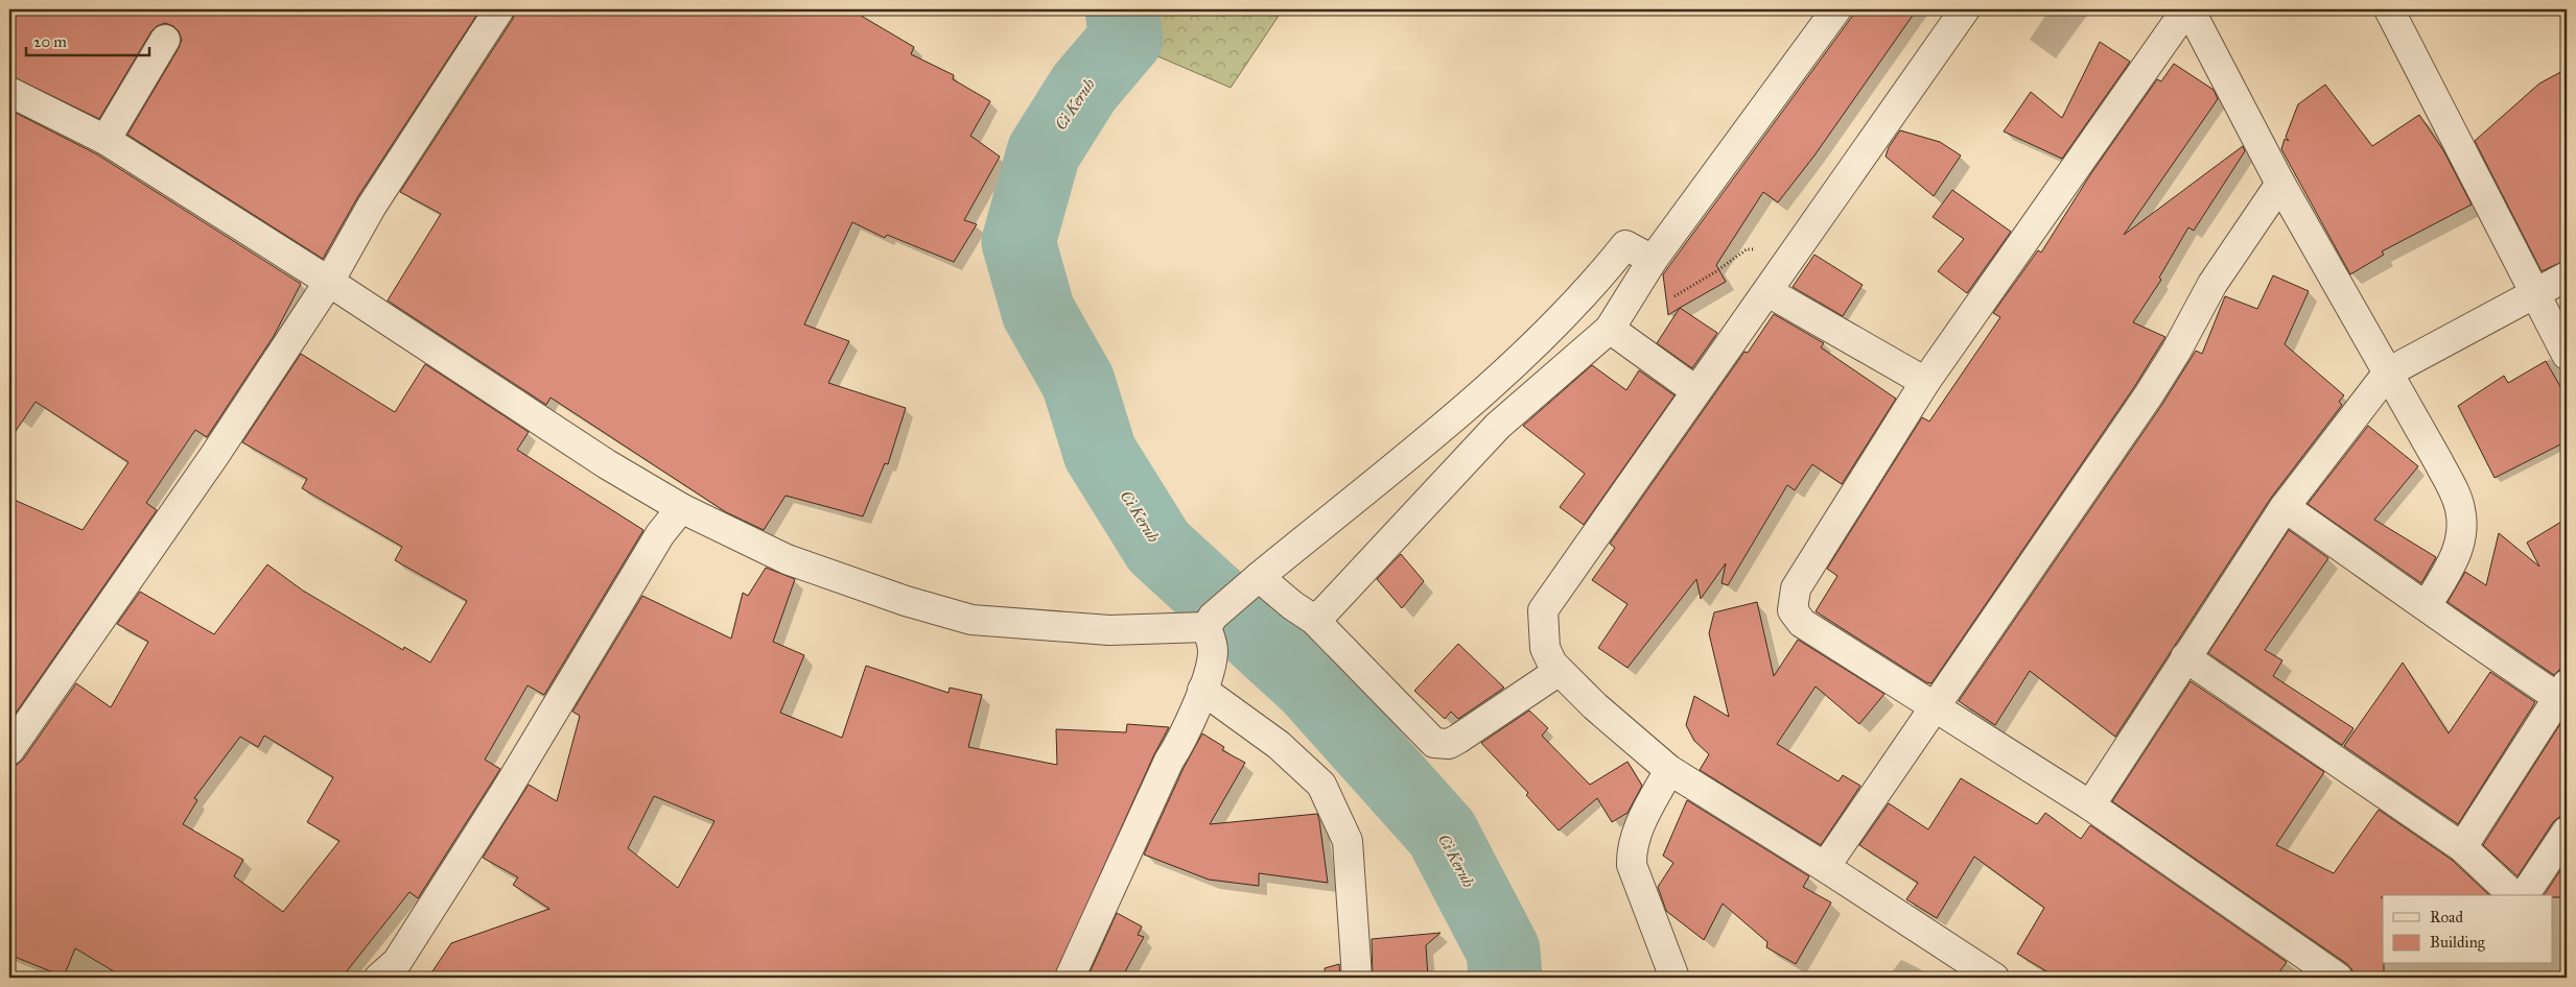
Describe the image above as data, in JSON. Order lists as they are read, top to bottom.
{
  "water": ["Ci Keruh"],
  "legend": ["Road", "Building"],
  "scale_bar": "20 m"
}
